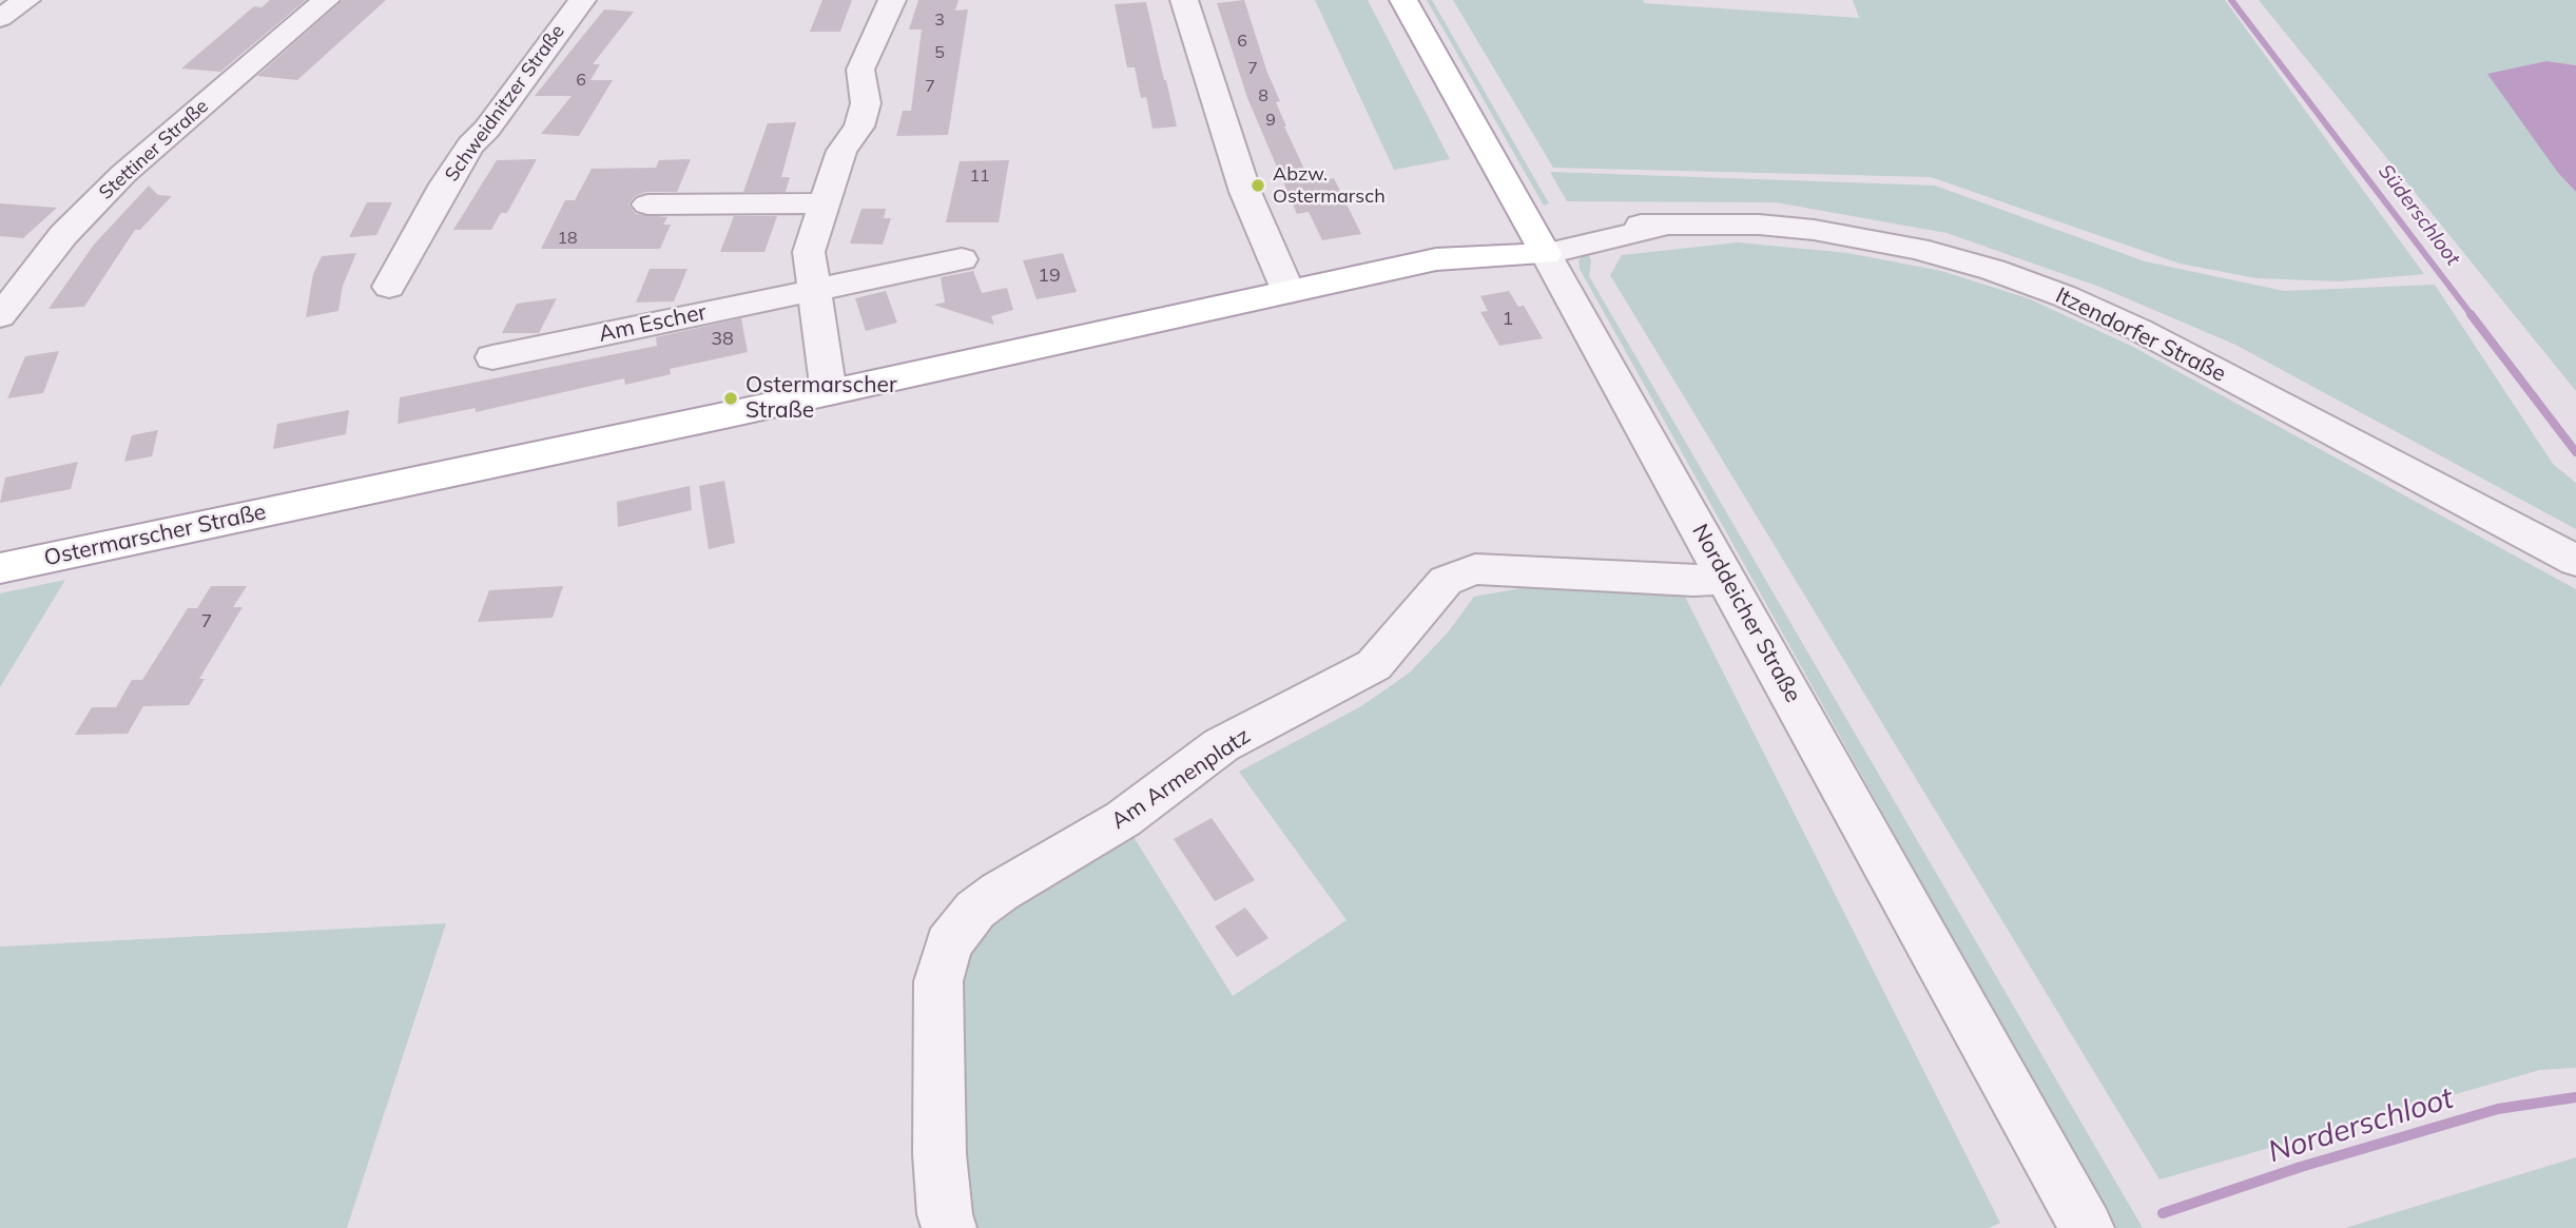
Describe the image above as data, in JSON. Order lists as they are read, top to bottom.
{
  "streets": {
    "main road": ["Ostermarscher Straße", "Norddeicher Straße"],
    "street": [
      "Schweidnitzer Straße",
      "Stettiner Straße",
      "Am Escher",
      "Itzendorfer Straße",
      "Am Armenplatz"
    ]
  },
  "crossings": [
    ["Itzendorfer Straße", "Ostermarscher Straße"],
    ["Itzendorfer Straße", "Norddeicher Straße"],
    ["Ostermarscher Straße", "Norddeicher Straße"],
    ["Norddeicher Straße", "Am Armenplatz"]
  ],
  "water": ["Süderschloot", "Norderschloot"],
  "places": ["Abzw. Ostermarsch", "Ostermarscher Straße"],
  "house_numbers": [
    "3",
    "6",
    "5",
    "7",
    "6",
    "7",
    "8",
    "9",
    "11",
    "18",
    "19",
    "1",
    "38",
    "7"
  ]
}
